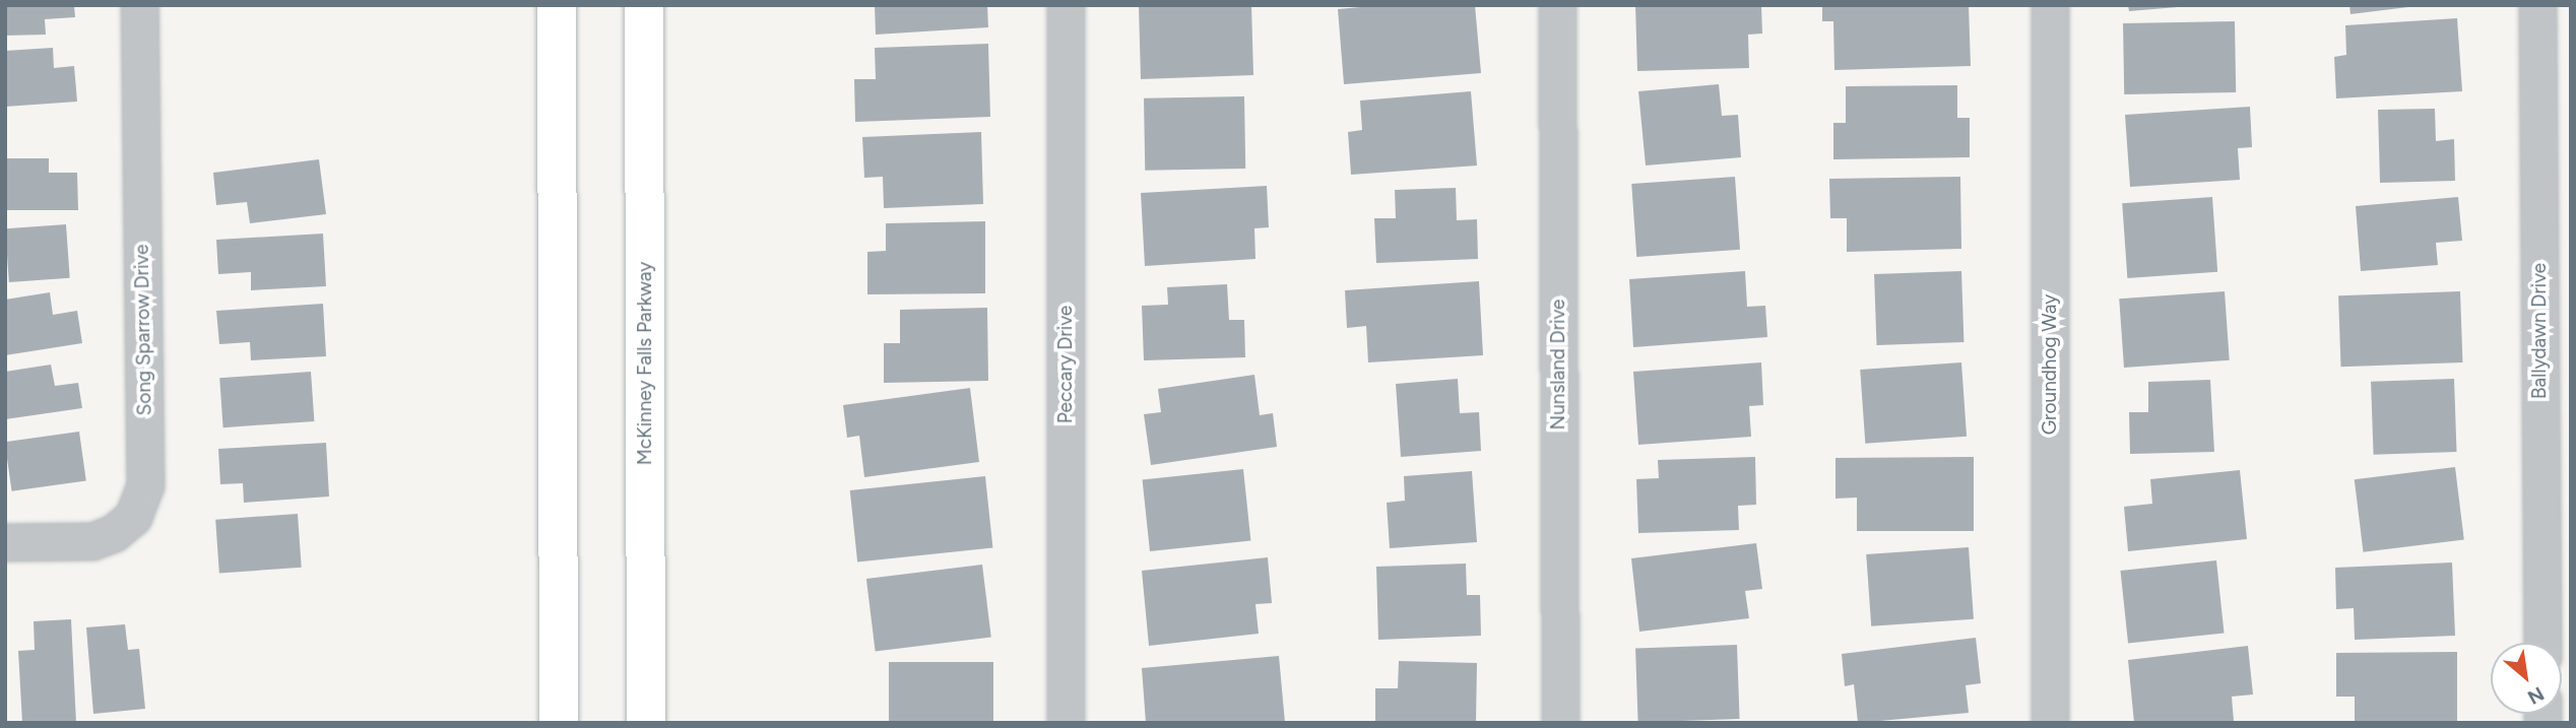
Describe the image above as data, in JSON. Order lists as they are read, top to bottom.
{
  "streets": {
    "main road": ["McKinney Falls Parkway"],
    "street": [
      "Song Sparrow Drive",
      "Ballydawn Drive",
      "Peccary Drive",
      "Nunsland Drive",
      "Groundhog Way"
    ]
  },
  "north": "bottom right"
}
